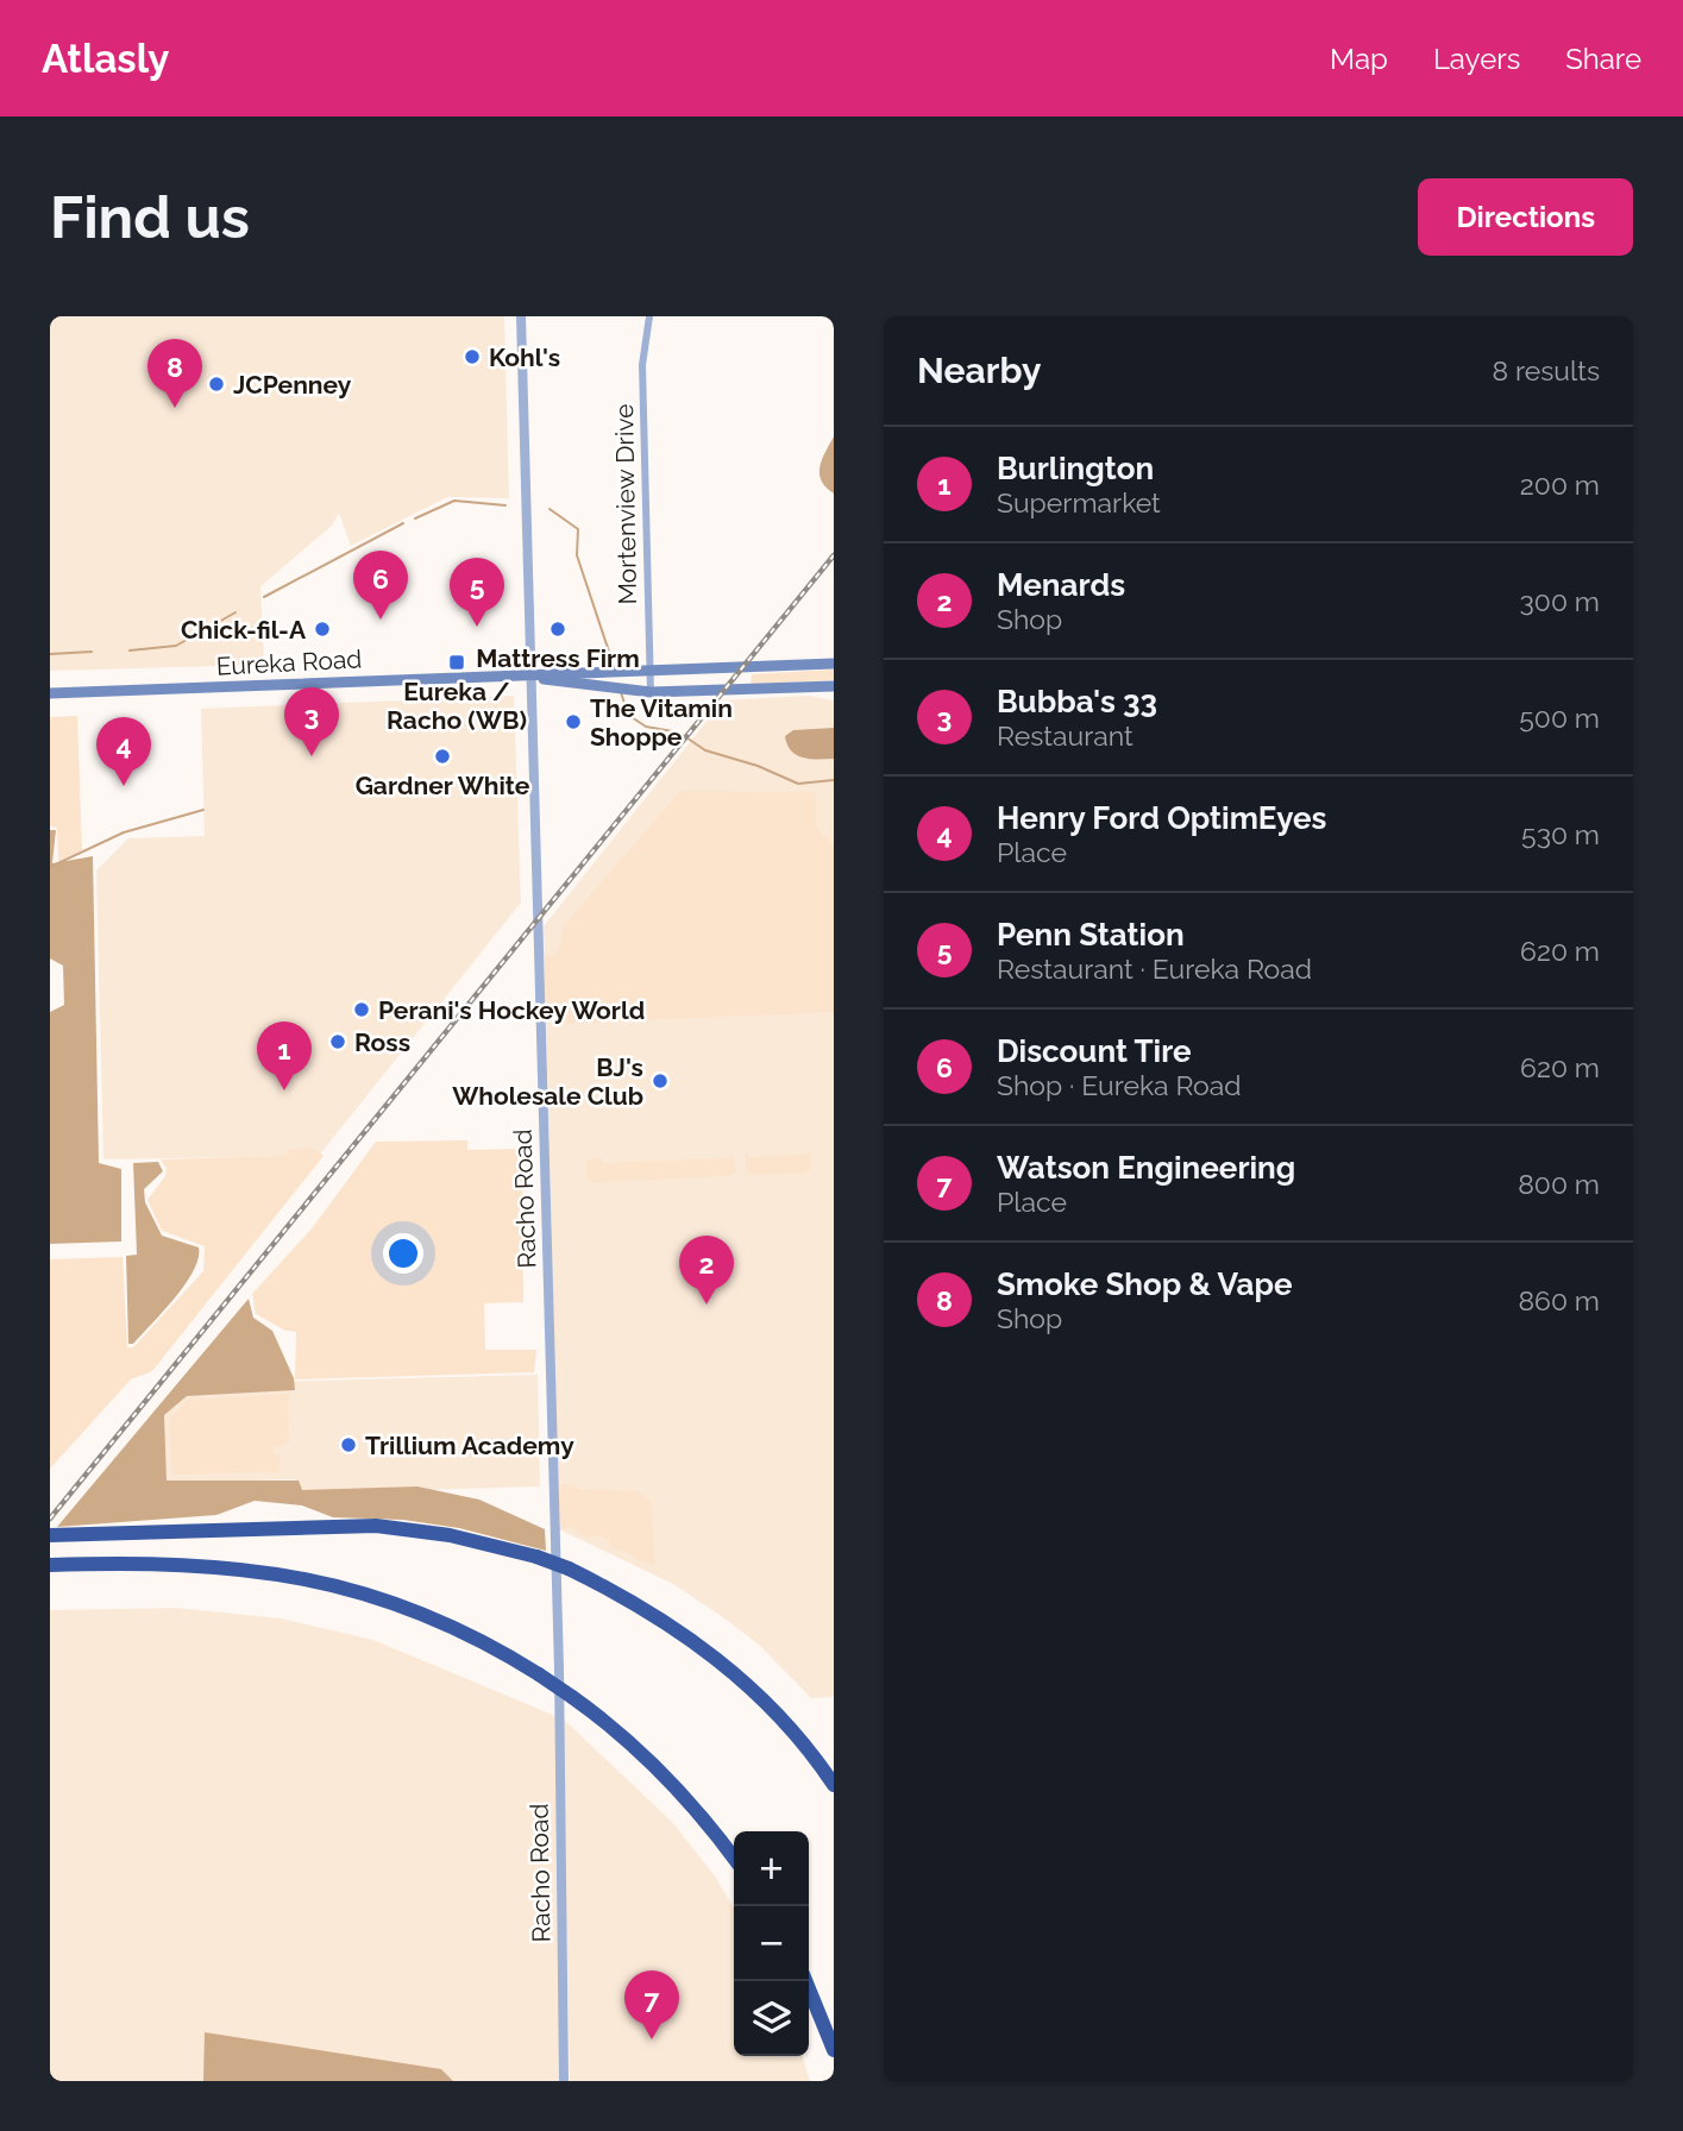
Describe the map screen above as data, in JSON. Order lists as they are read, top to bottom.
{
  "streets": {
    "main road": ["Eureka Road"],
    "street": ["Mortenview Drive", "Racho Road"]
  },
  "crossings": [
    ["Mortenview Drive", "Eureka Road"],
    ["Eureka Road", "Racho Road"]
  ],
  "places": {
    "other": [
      "Kohl's",
      "JCPenney",
      "Chick-fil-A",
      "Mattress Firm",
      "The Vitamin Shoppe",
      "Gardner White",
      "Perani's Hockey World",
      "Ross",
      "BJ's Wholesale Club",
      "Trillium Academy"
    ],
    "transit": ["Eureka / Racho (WB)"]
  },
  "page": {
    "header": "Atlasly",
    "nav": ["Map", "Layers", "Share"],
    "buttons": "Directions",
    "title": "Find us",
    "heading": ["Nearby", "8 results"],
    "pins": [
      "8",
      "6",
      "5",
      "3",
      "4",
      "1",
      "2",
      "7"
    ],
    "list": [
      {
        "mark": "1",
        "name": "Burlington",
        "note": "Supermarket",
        "value": "200 m"
      },
      {
        "mark": "2",
        "name": "Menards",
        "note": "Shop",
        "value": "300 m"
      },
      {
        "mark": "3",
        "name": "Bubba's 33",
        "note": "Restaurant",
        "value": "500 m"
      },
      {
        "mark": "4",
        "name": "Henry Ford OptimEyes",
        "note": "Place",
        "value": "530 m"
      },
      {
        "mark": "5",
        "name": "Penn Station",
        "note": "Restaurant · Eureka Road",
        "value": "620 m"
      },
      {
        "mark": "6",
        "name": "Discount Tire",
        "note": "Shop · Eureka Road",
        "value": "620 m"
      },
      {
        "mark": "7",
        "name": "Watson Engineering",
        "note": "Place",
        "value": "800 m"
      },
      {
        "mark": "8",
        "name": "Smoke Shop & Vape",
        "note": "Shop",
        "value": "860 m"
      }
    ],
    "map_buttons": ["+", "−"]
  }
}
